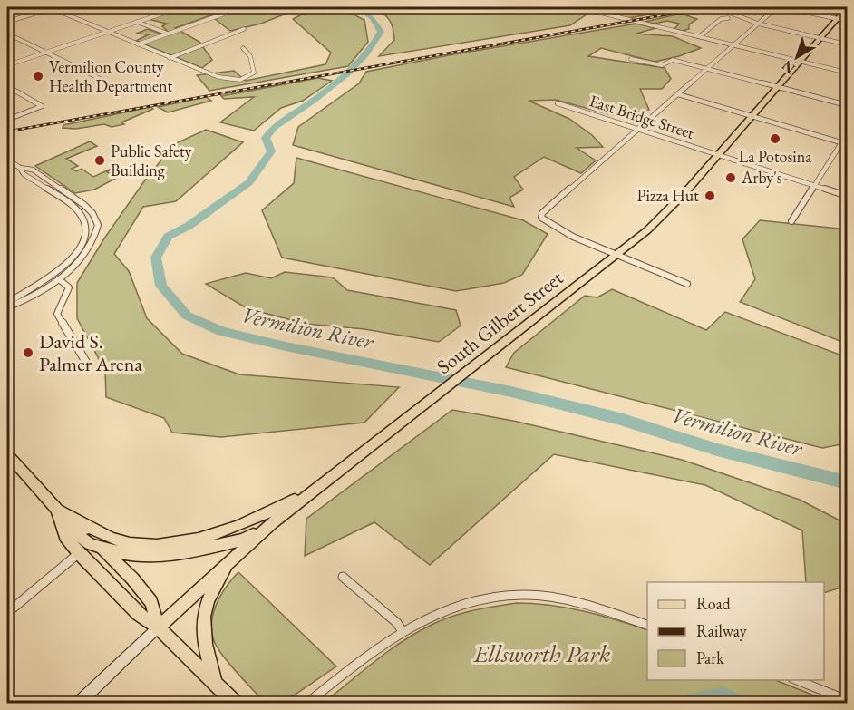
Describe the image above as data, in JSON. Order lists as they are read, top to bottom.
{
  "streets": {
    "main road": ["South Gilbert Street"],
    "street": ["East Bridge Street"]
  },
  "crossings": [
    ["East Bridge Street", "South Gilbert Street"]
  ],
  "water": ["Vermilion River"],
  "parks": ["Ellsworth Park"],
  "places": [
    "Vermilion County Health Department",
    "La Potosina",
    "Public Safety Building",
    "Arby's",
    "Pizza Hut",
    "David S. Palmer Arena"
  ],
  "legend": ["Road", "Railway", "Park"],
  "north": "bottom left"
}
